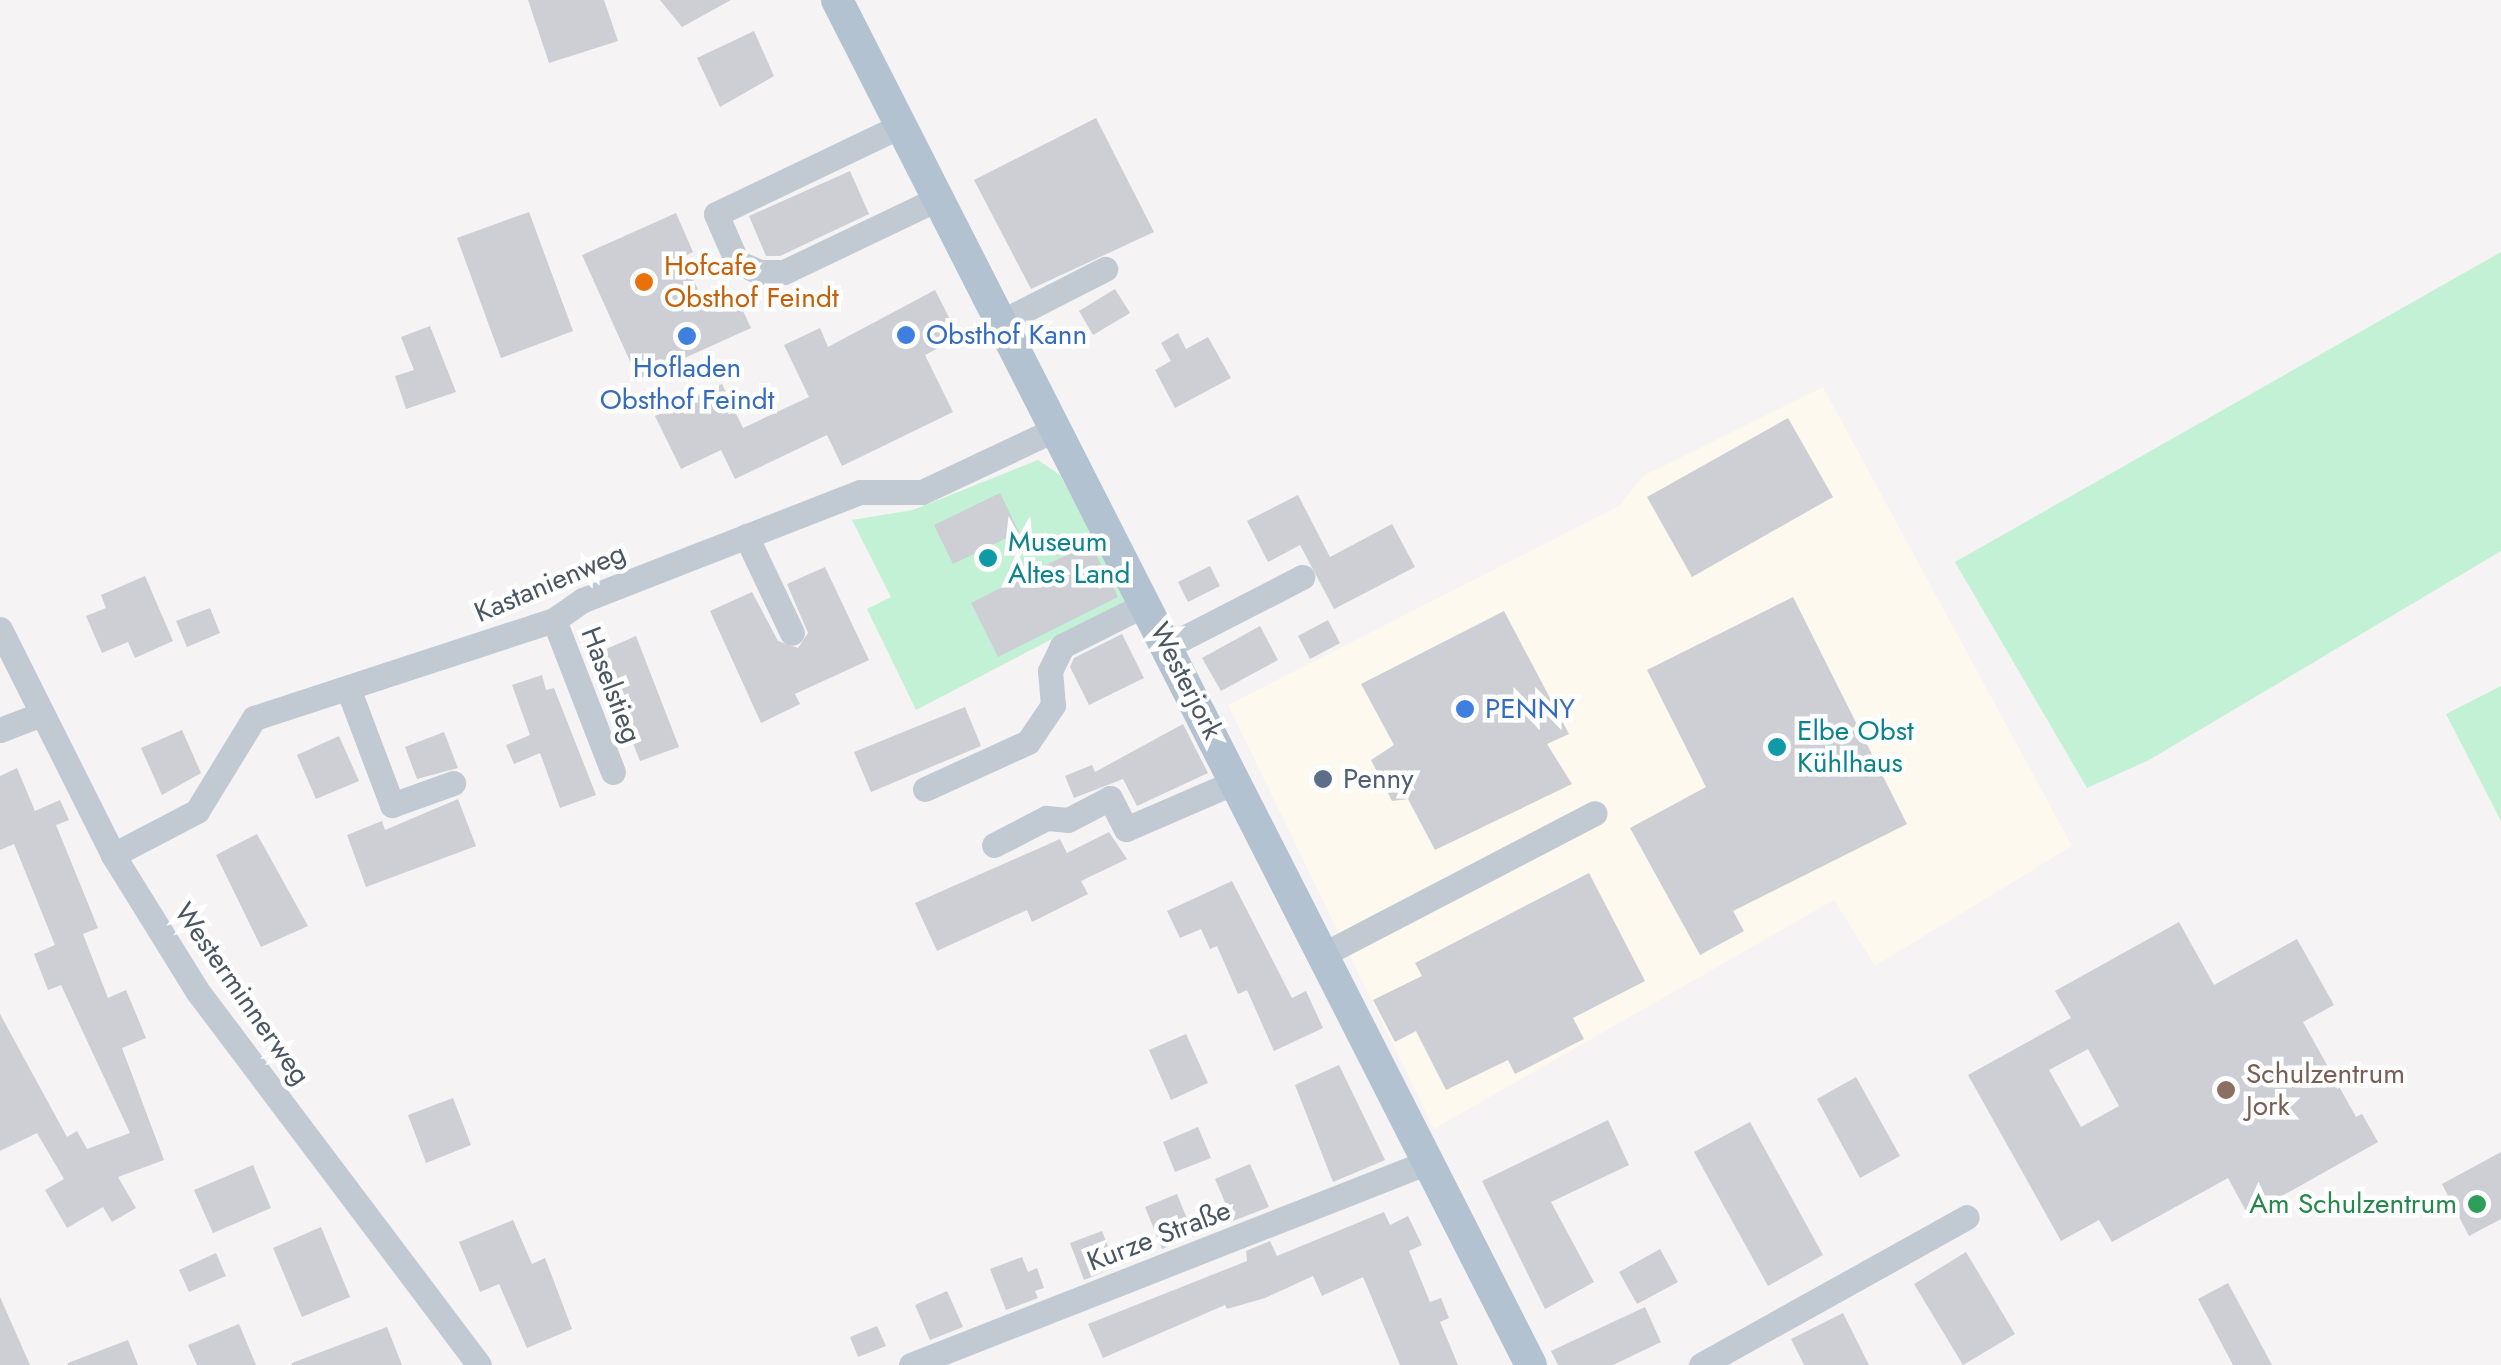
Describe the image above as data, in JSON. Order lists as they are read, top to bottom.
{
  "streets": {
    "main road": ["Westerjork"],
    "street": [
      "Kastanienweg",
      "Haselstieg",
      "Westerminnerweg",
      "Kurze Straße"
    ]
  },
  "crossings": [
    ["Kastanienweg", "Westerjork"],
    ["Kastanienweg", "Haselstieg"],
    ["Kastanienweg", "Westerminnerweg"],
    ["Westerjork", "Kurze Straße"]
  ],
  "places": [
    "Hofcafe Obsthof Feindt",
    "Obsthof Kann",
    "Hofladen Obsthof Feindt",
    "Museum Altes Land",
    "PENNY",
    "Elbe Obst Kühlhaus",
    "Penny",
    "Schulzentrum Jork",
    "Am Schulzentrum"
  ]
}
